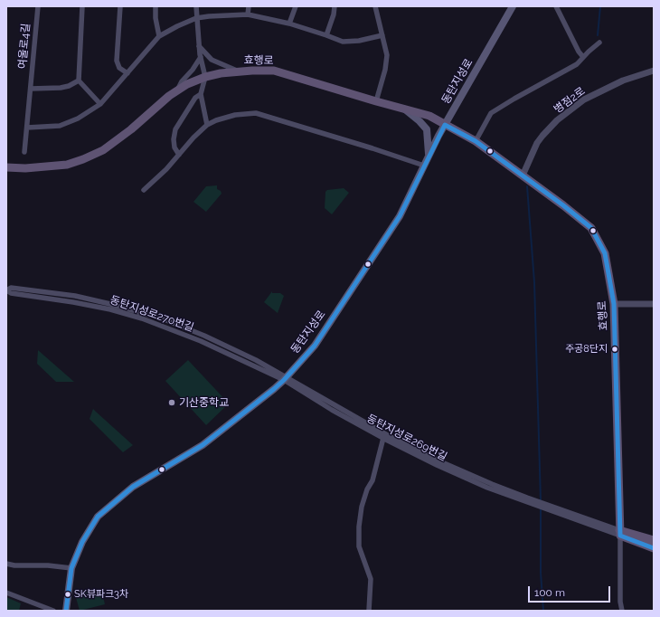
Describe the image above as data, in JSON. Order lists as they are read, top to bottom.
{
  "streets": {
    "main road": ["효행로", "동탄지성로"],
    "street": ["여울로4길", "병점2로", "동탄지성로269번길"]
  },
  "crossings": [
    ["효행로", "동탄지성로"],
    ["효행로", "병점2로"],
    ["동탄지성로", "동탄지성로269번길"]
  ],
  "places": ["주공8단지", "기산중학교", "SK뷰파크3차"],
  "scale_bar": "100 m"
}
